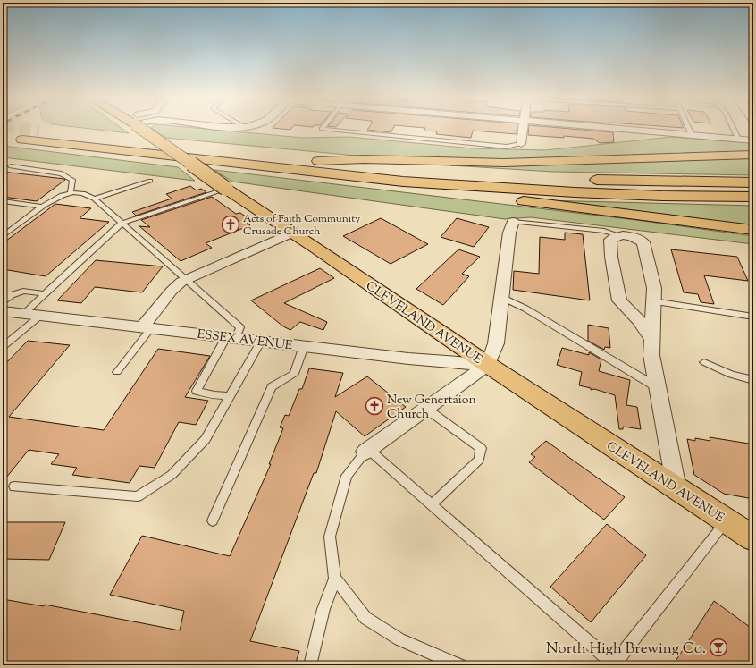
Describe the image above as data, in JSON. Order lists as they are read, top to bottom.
{
  "streets": {
    "main road": ["CLEVELAND AVENUE"],
    "street": ["ESSEX AVENUE"]
  },
  "crossings": [
    ["CLEVELAND AVENUE", "ESSEX AVENUE"]
  ],
  "places": {
    "church": ["Acts of Faith Community Crusade Church", "New Genertaion Church"],
    "bar": ["North High Brewing Co."]
  }
}
